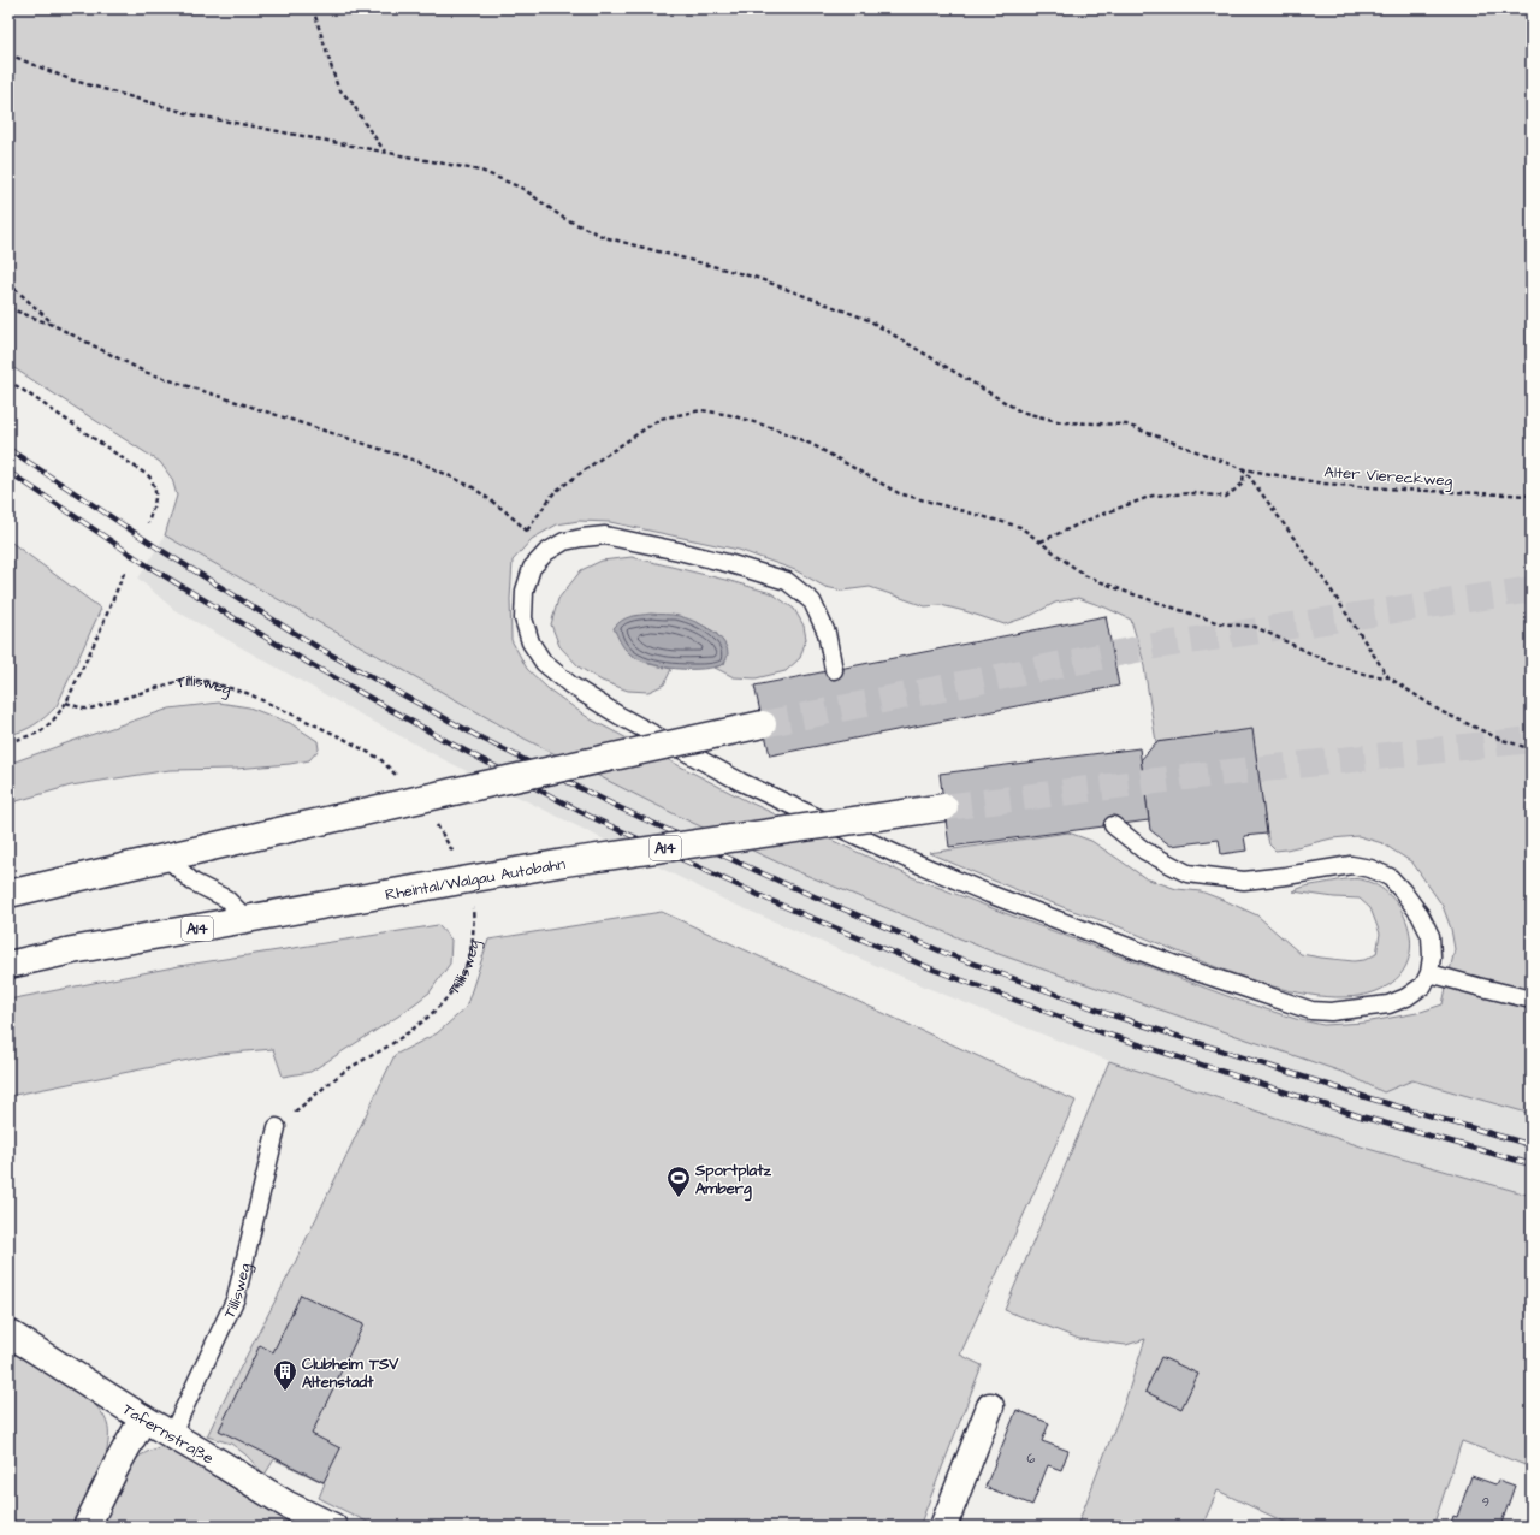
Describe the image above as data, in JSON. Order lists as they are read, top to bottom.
{
  "streets": {
    "main road": ["A14", "Rheintal/Walgau Autobahn", "Tafernstraße"],
    "lane": ["Tillisweg"],
    "path": ["Alter Viereckweg"]
  },
  "crossings": [
    ["Tillisweg", "Tafernstraße"]
  ],
  "places": {
    "sports": ["Sportplatz Amberg"],
    "building": ["Clubheim TSV Altenstadt"]
  },
  "house_numbers": ["6", "9"]
}
